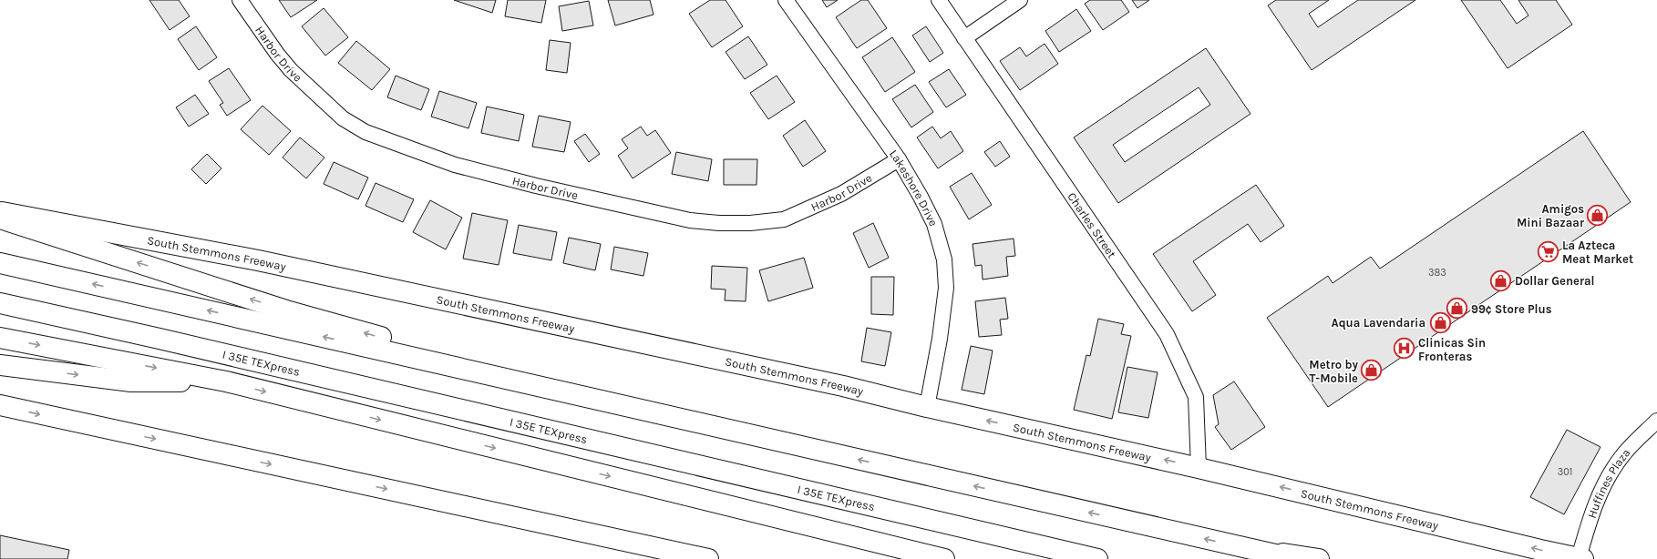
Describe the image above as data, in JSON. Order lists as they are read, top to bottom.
{
  "streets": {
    "main road": ["South Stemmons Freeway", "I 35E TEXpress"],
    "street": [
      "Harbor Drive",
      "Lakeshore Drive",
      "Charles Street",
      "Huffines Plaza"
    ]
  },
  "crossings": [
    ["Harbor Drive", "Lakeshore Drive"],
    ["Lakeshore Drive", "South Stemmons Freeway"],
    ["Charles Street", "South Stemmons Freeway"],
    ["South Stemmons Freeway", "Huffines Plaza"]
  ],
  "places": {
    "shop": [
      "Amigos Mini Bazaar",
      "Dollar General",
      "99¢ Store Plus",
      "Aqua Lavendaria",
      "Metro by T-Mobile"
    ],
    "supermarket": ["La Azteca Meat Market"],
    "hospital": ["Clinicas Sin Fronteras"]
  },
  "house_numbers": ["383", "301"]
}
